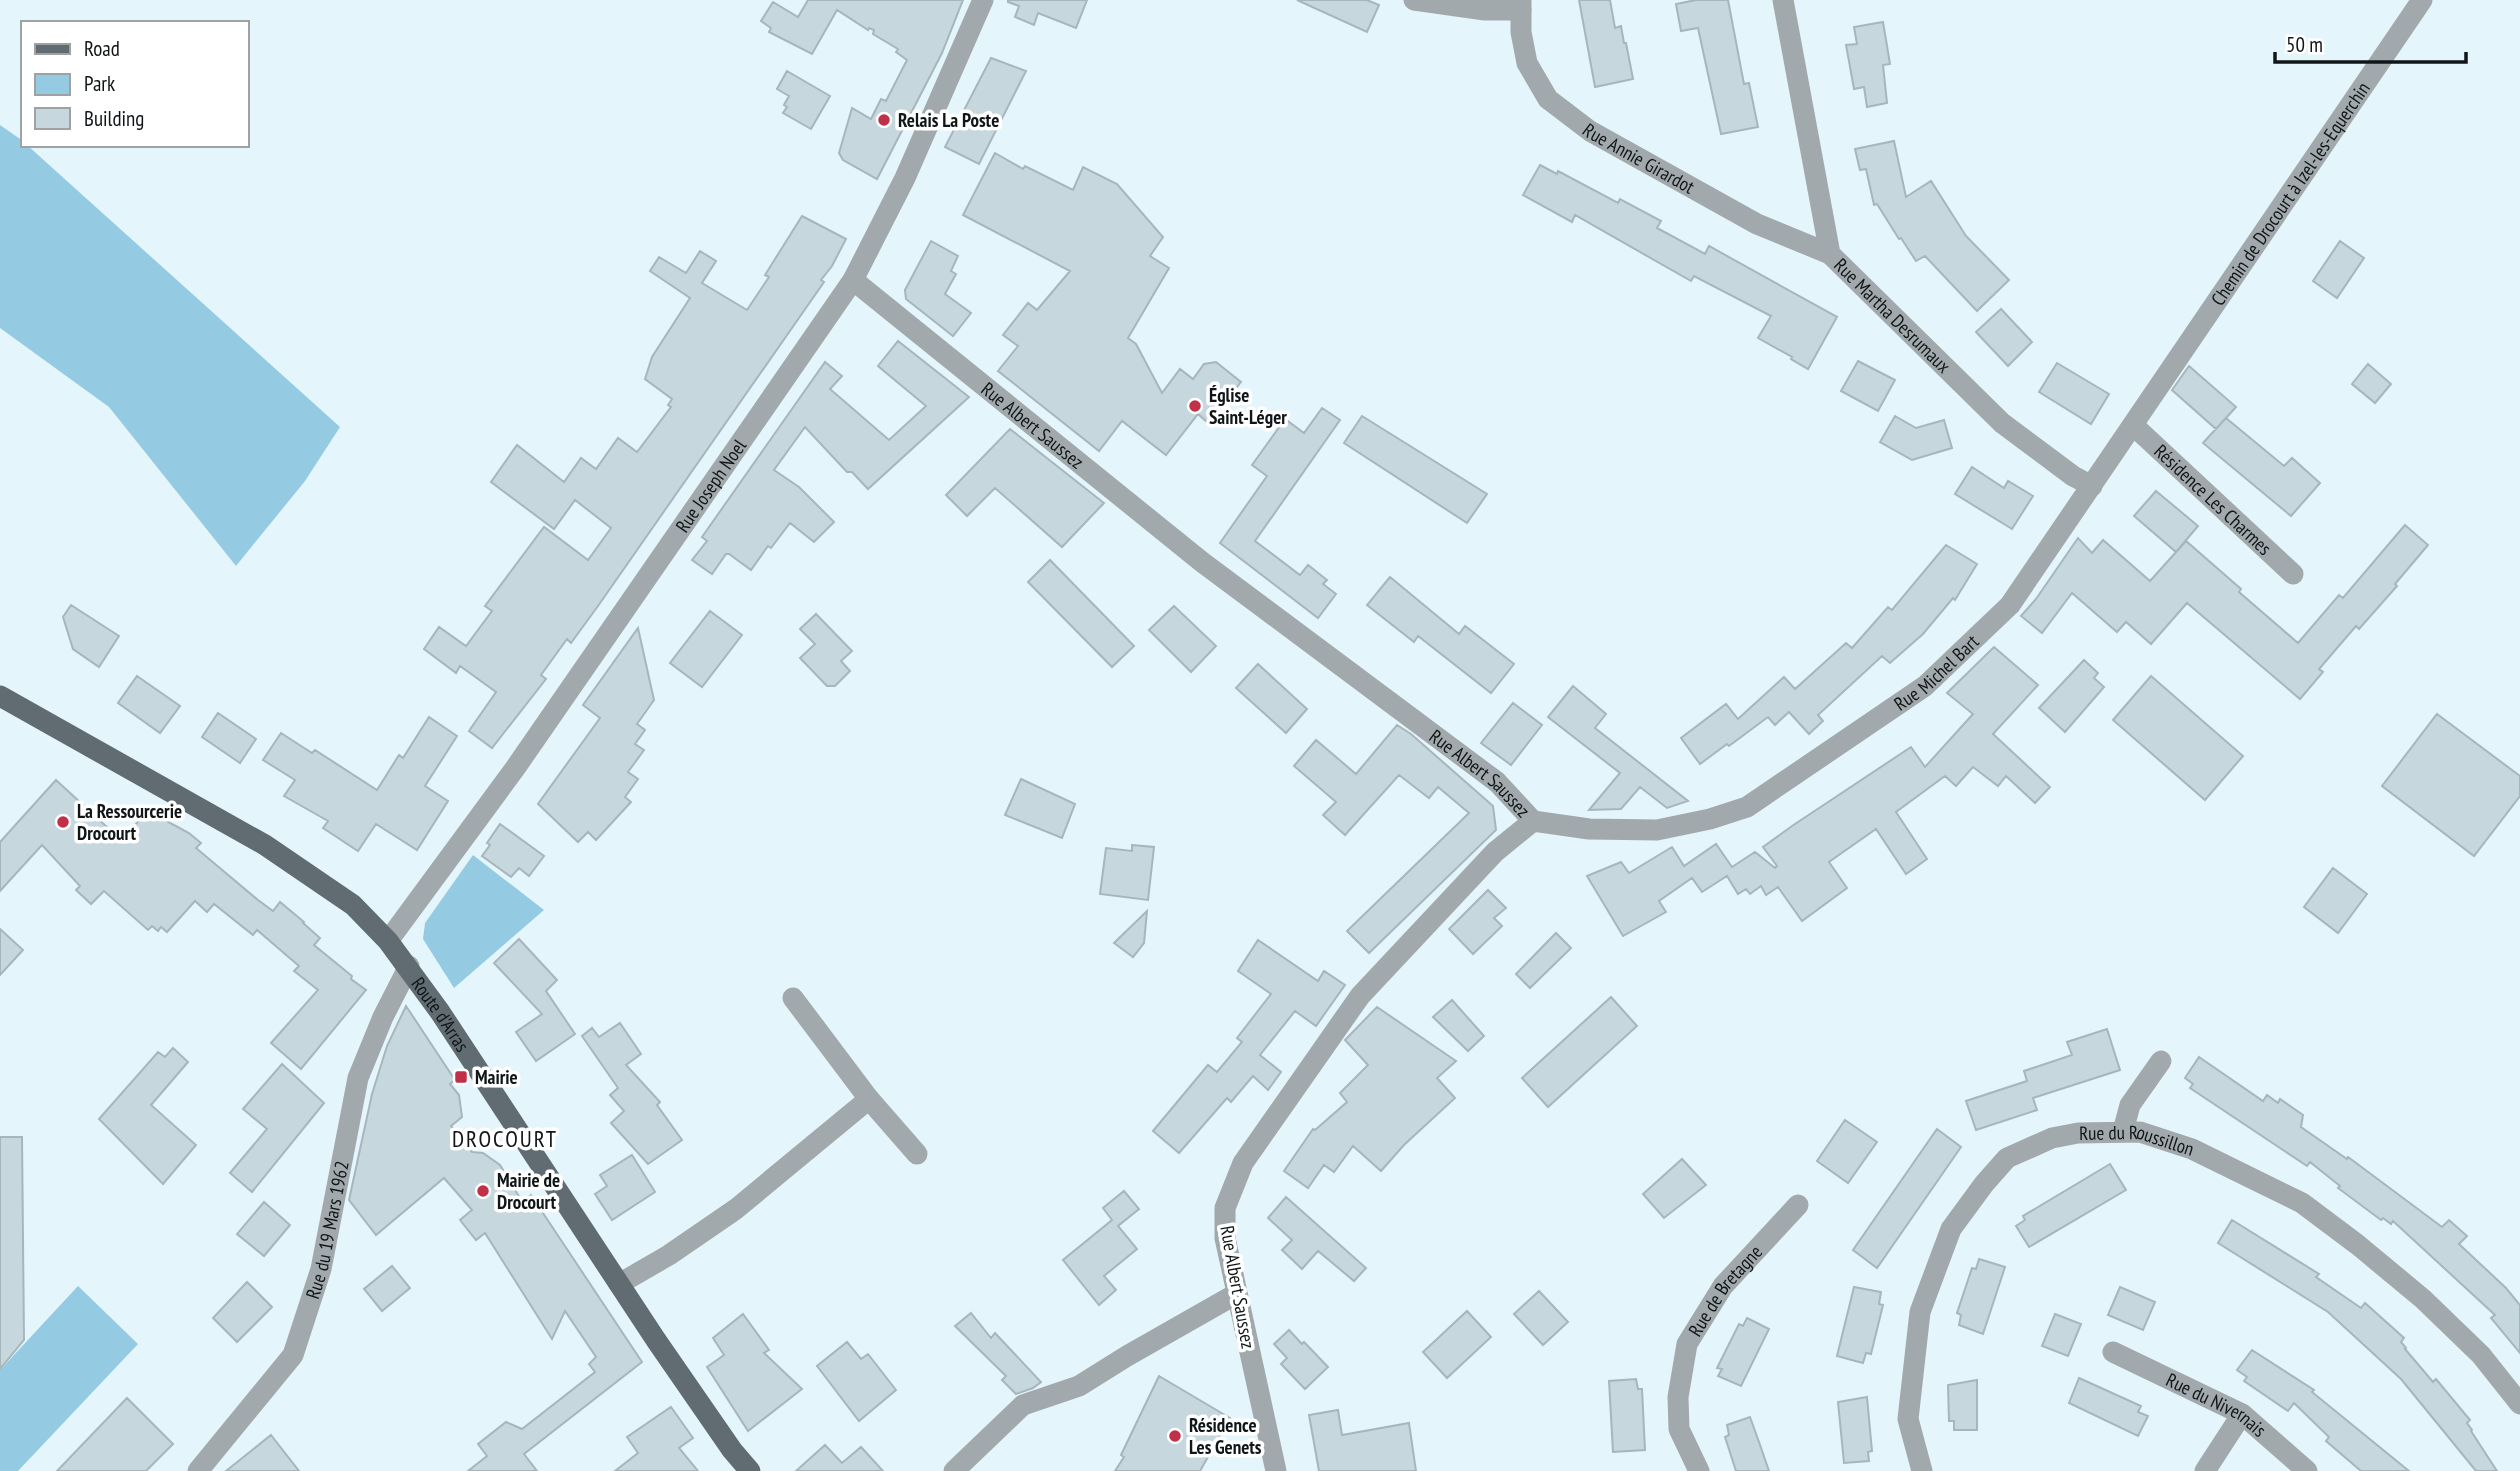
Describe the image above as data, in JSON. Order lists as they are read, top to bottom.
{
  "streets": {
    "main road": ["Route d'Arras"],
    "street": [
      "Rue Annie Girardot",
      "Chemin de Drocourt à Izel-les-Equerchin",
      "Rue Martha Desrumaux",
      "Rue Albert Saussez",
      "Rue Joseph Noel",
      "Résidence Les Charmes",
      "Rue Michel Bart",
      "Rue du Roussillon",
      "Rue du 19 Mars 1962",
      "Rue de Bretagne",
      "Rue du Nivernais"
    ]
  },
  "crossings": [
    ["Rue Annie Girardot", "Rue Martha Desrumaux"],
    ["Chemin de Drocourt à Izel-les-Equerchin", "Rue Michel Bart"],
    ["Rue Martha Desrumaux", "Rue Michel Bart"],
    ["Rue Albert Saussez", "Rue Joseph Noel"],
    ["Rue Albert Saussez", "Rue Michel Bart"],
    ["Rue Joseph Noel", "Route d'Arras"],
    ["Résidence Les Charmes", "Rue Michel Bart"],
    ["Route d'Arras", "Rue du 19 Mars 1962"]
  ],
  "districts": ["DROCOURT"],
  "places": {
    "other": [
      "Relais La Poste",
      "Église Saint-Léger",
      "La Ressourcerie Drocourt",
      "Mairie de Drocourt",
      "Résidence Les Genets"
    ],
    "transit": ["Mairie"]
  },
  "legend": ["Road", "Park", "Building"],
  "scale_bar": "50 m"
}
